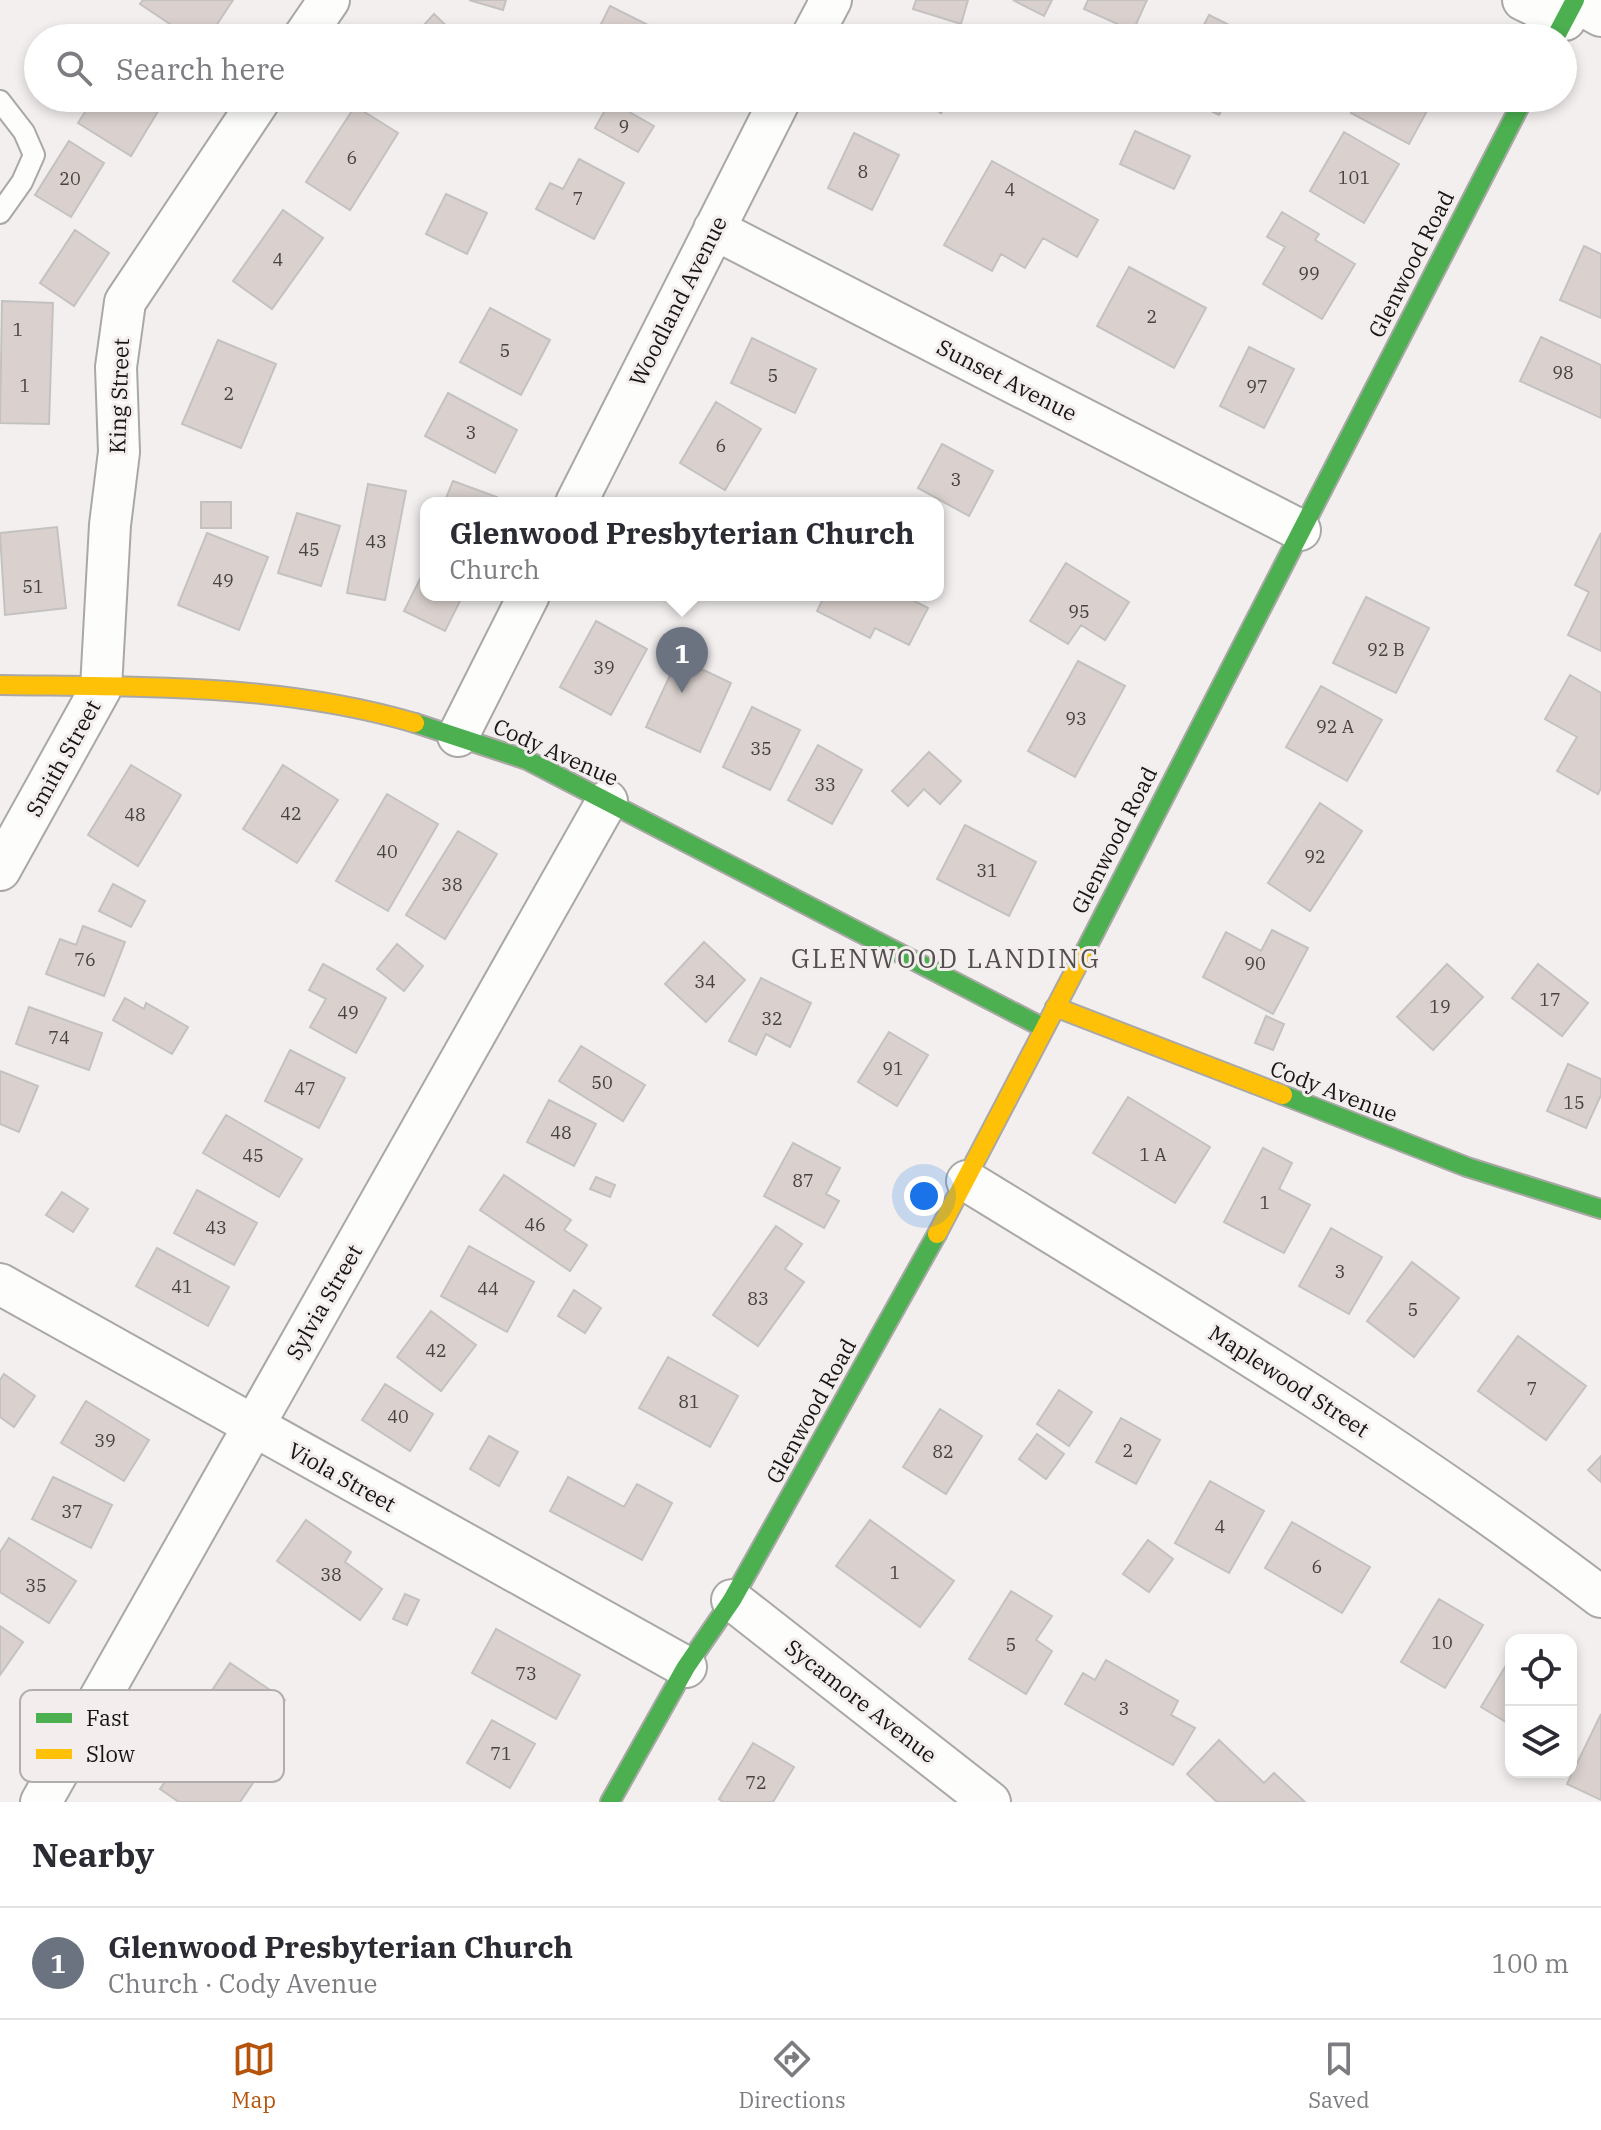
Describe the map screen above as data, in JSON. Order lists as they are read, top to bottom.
{
  "streets": {
    "main road": ["Glenwood Road", "Cody Avenue"],
    "street": [
      "Woodland Avenue",
      "Sunset Avenue",
      "King Street",
      "Smith Street",
      "Sylvia Street",
      "Maplewood Street",
      "Viola Street",
      "Sycamore Avenue"
    ]
  },
  "crossings": [
    ["Glenwood Road", "Sunset Avenue"],
    ["Glenwood Road", "Cody Avenue"],
    ["Glenwood Road", "Maplewood Street"],
    ["Glenwood Road", "Viola Street"],
    ["Glenwood Road", "Sycamore Avenue"],
    ["Woodland Avenue", "Sunset Avenue"],
    ["King Street", "Cody Avenue"],
    ["King Street", "Smith Street"],
    ["Cody Avenue", "Smith Street"],
    ["Cody Avenue", "Sylvia Street"],
    ["Sylvia Street", "Viola Street"]
  ],
  "districts": ["GLENWOOD LANDING"],
  "house_numbers": [
    "9",
    "6",
    "8",
    "101",
    "20",
    "4",
    "7",
    "4",
    "99",
    "2",
    "1",
    "5",
    "98",
    "5",
    "1",
    "97",
    "2",
    "3",
    "6",
    "3",
    "43",
    "45",
    "49",
    "51",
    "95",
    "92 B",
    "39",
    "93",
    "92 A",
    "35",
    "33",
    "42",
    "48",
    "40",
    "92",
    "31",
    "38",
    "76",
    "90",
    "34",
    "17",
    "19",
    "49",
    "32",
    "74",
    "91",
    "50",
    "47",
    "15",
    "48",
    "1 A",
    "45",
    "87",
    "1",
    "46",
    "43",
    "3",
    "41",
    "44",
    "83",
    "5",
    "42",
    "7",
    "81",
    "40",
    "39",
    "2",
    "82",
    "37",
    "4",
    "6",
    "1",
    "38",
    "35",
    "10",
    "5",
    "73",
    "3",
    "71",
    "72"
  ],
  "legend": ["Fast", "Slow"],
  "page": {
    "search": "Search here",
    "popup": ["Glenwood Presbyterian Church", "Church"],
    "pins": "1",
    "heading": "Nearby",
    "list": [
      {
        "mark": "1",
        "name": "Glenwood Presbyterian Church",
        "note": "Church · Cody Avenue",
        "value": "100 m"
      }
    ],
    "nav": ["Map", "Directions", "Saved"]
  }
}
